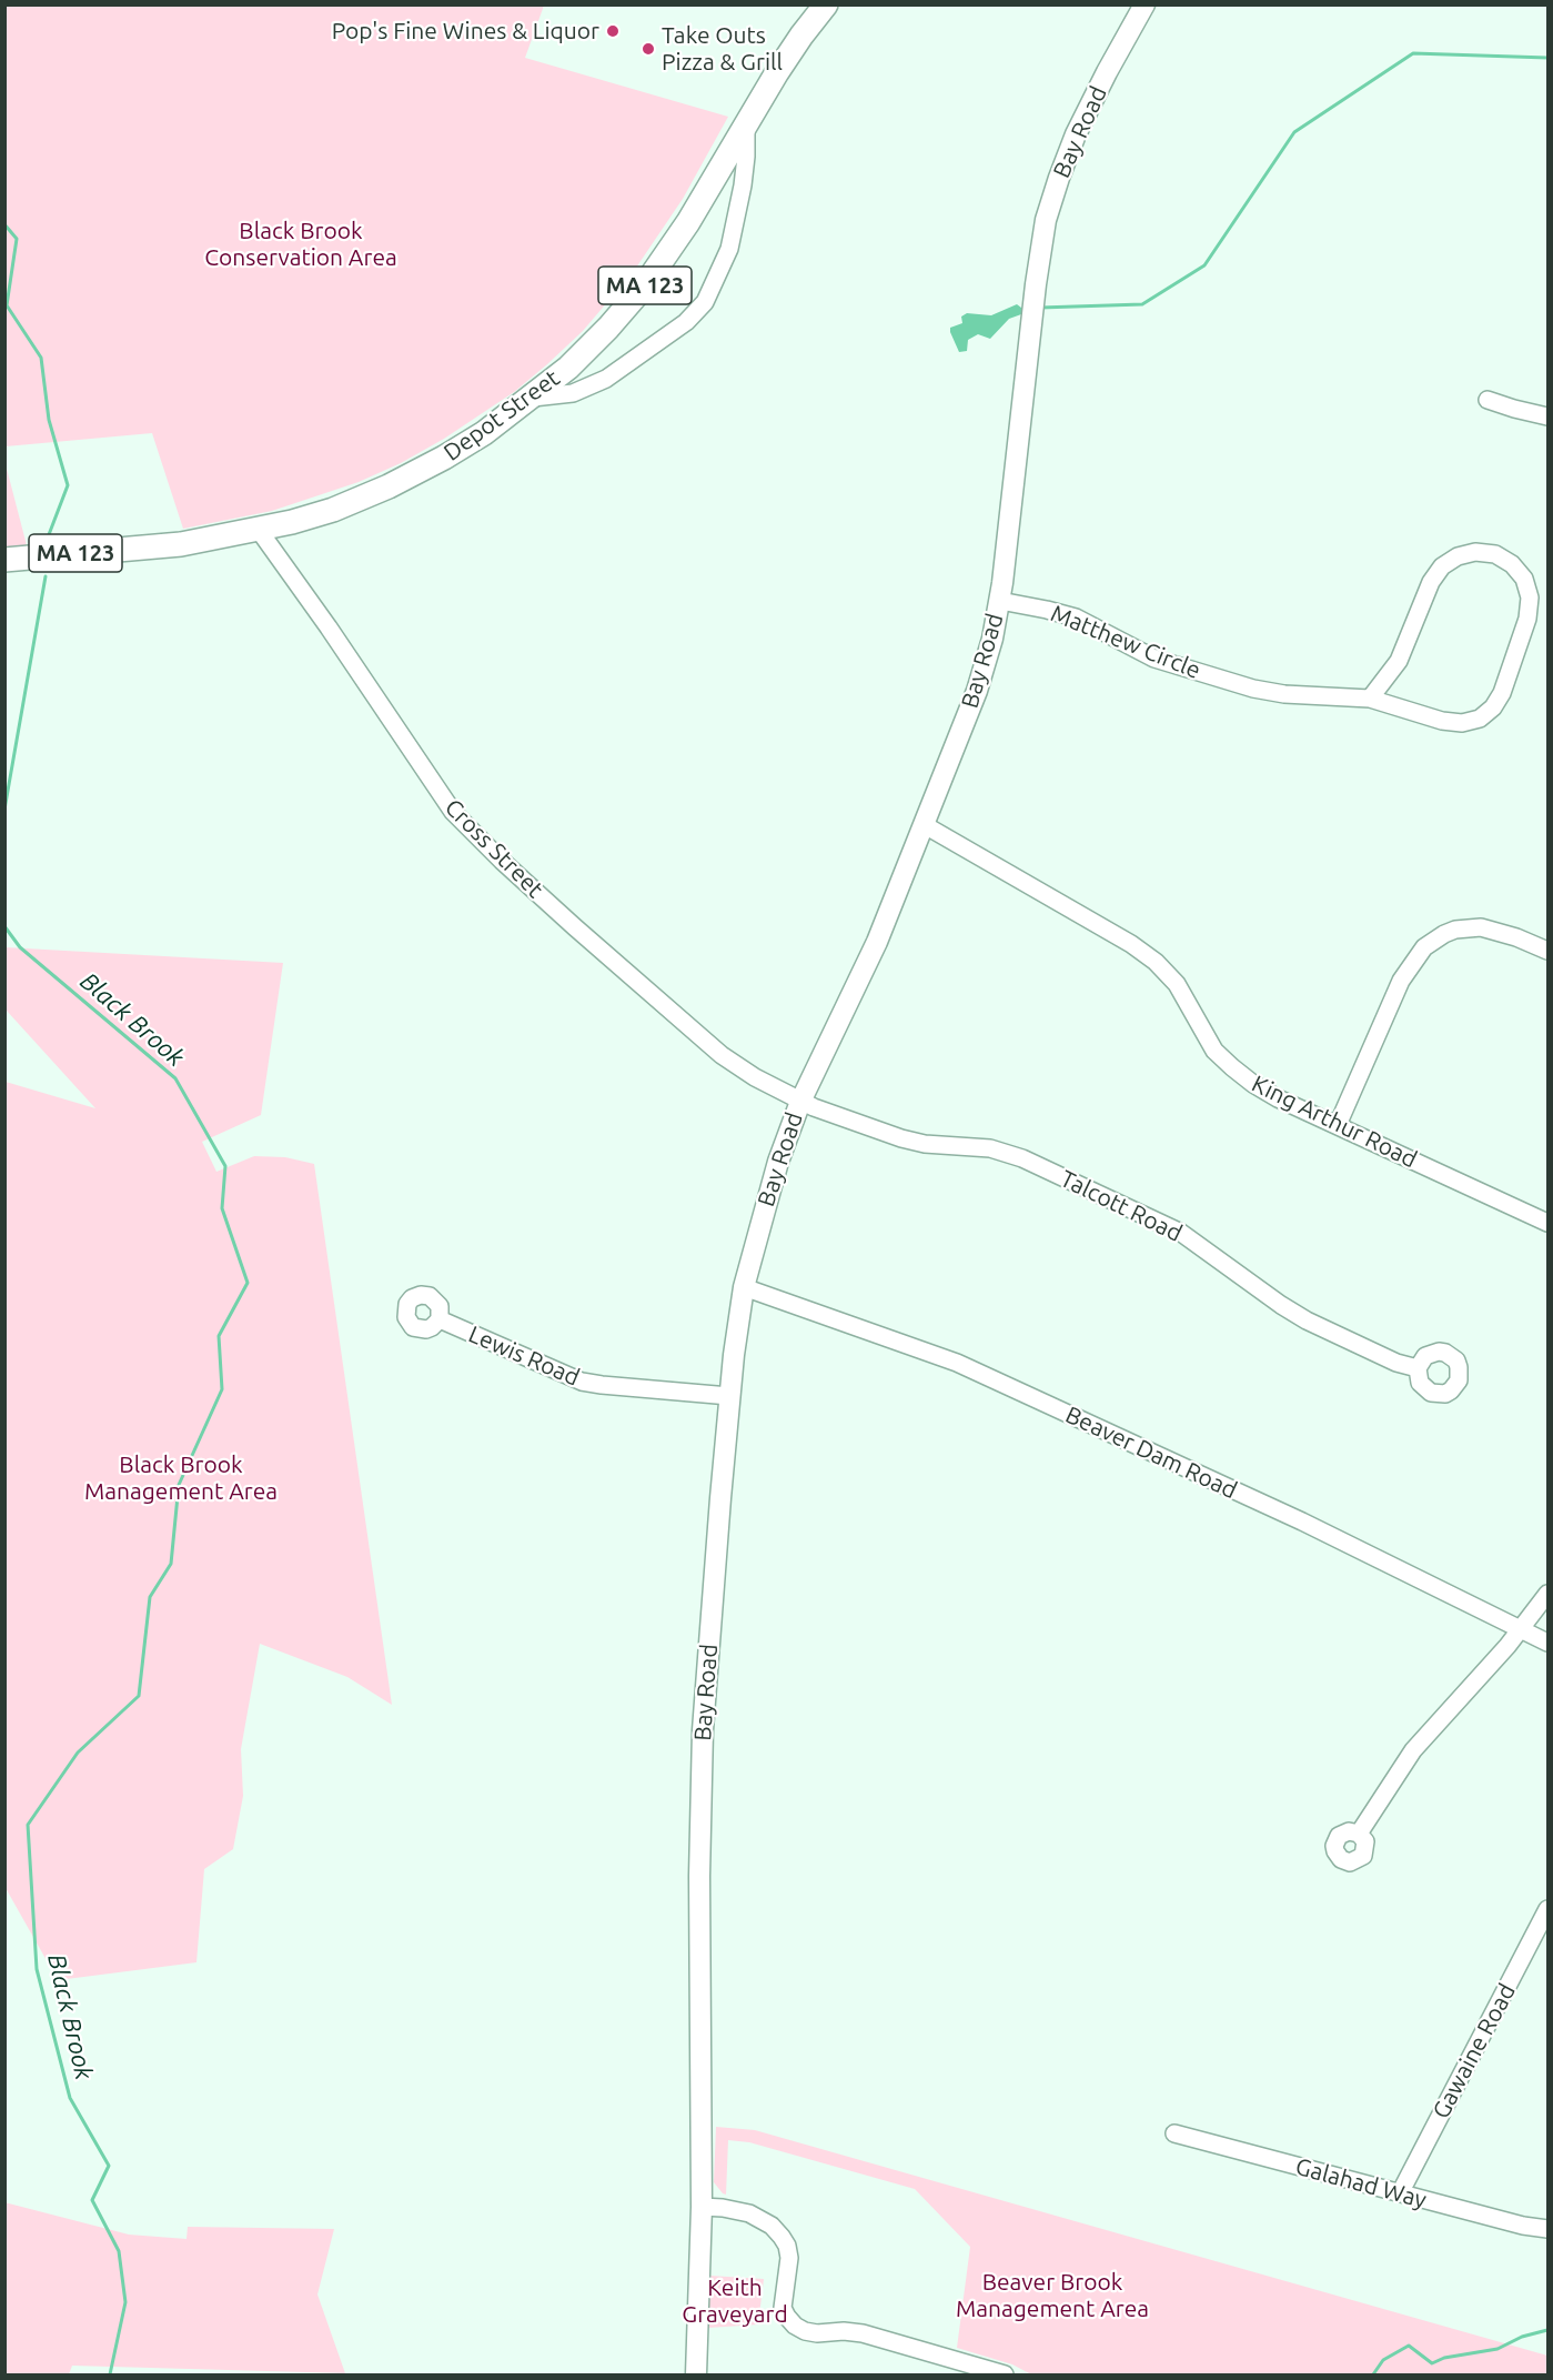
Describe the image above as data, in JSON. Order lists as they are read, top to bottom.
{
  "streets": {
    "highway": ["MA 123", "Depot Street"],
    "main road": ["Bay Road"],
    "street": [
      "Matthew Circle",
      "Cross Street",
      "King Arthur Road",
      "Talcott Road",
      "Lewis Road",
      "Beaver Dam Road",
      "Gawaine Road",
      "Galahad Way"
    ]
  },
  "crossings": [
    ["Bay Road", "Matthew Circle"],
    ["Bay Road", "Cross Street"],
    ["Bay Road", "King Arthur Road"],
    ["Bay Road", "Talcott Road"],
    ["Bay Road", "Lewis Road"],
    ["Bay Road", "Beaver Dam Road"],
    ["Depot Street", "Cross Street"],
    ["Cross Street", "Talcott Road"],
    ["Gawaine Road", "Galahad Way"]
  ],
  "water": ["Black Brook"],
  "parks": [
    "Black Brook Conservation Area",
    "Black Brook Management Area",
    "Beaver Brook Management Area",
    "Keith Graveyard"
  ],
  "places": ["Pop's Fine Wines & Liquor", "Take Outs Pizza & Grill"]
}
